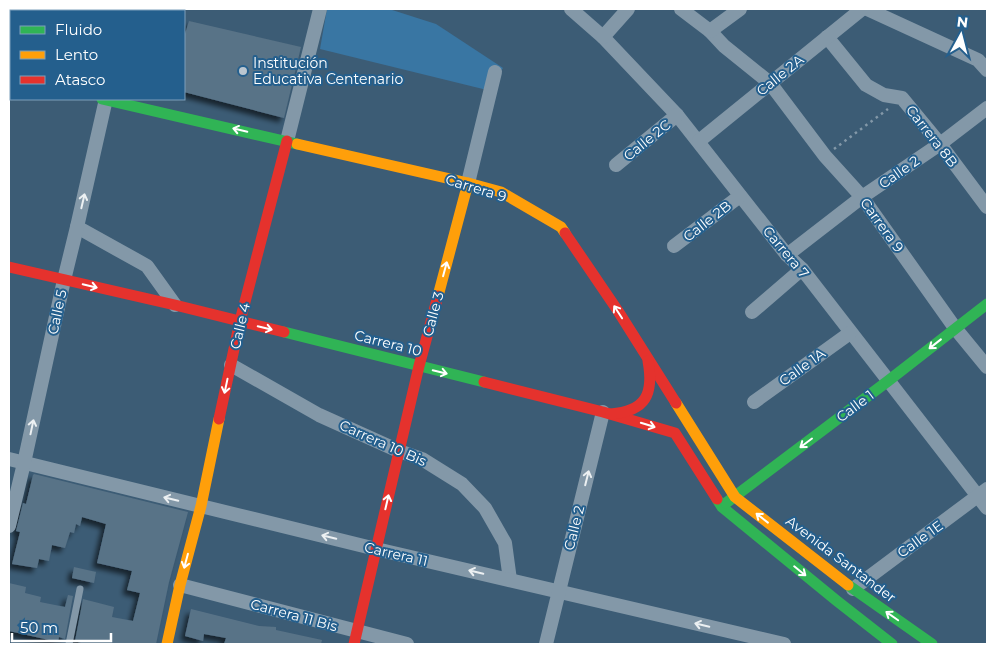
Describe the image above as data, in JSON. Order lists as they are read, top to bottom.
{
  "streets": {
    "main road": [
      "Carrera 9",
      "Calle 3",
      "Calle 4",
      "Carrera 10",
      "Calle 1",
      "Avenida Santander"
    ],
    "street": [
      "Calle 2A",
      "Carrera 8B",
      "Calle 2C",
      "Calle 2",
      "Calle 2B",
      "Carrera 7",
      "Calle 5",
      "Calle 1A",
      "Carrera 10 Bis",
      "Calle 1E",
      "Carrera 11",
      "Carrera 11 Bis"
    ]
  },
  "crossings": [
    ["Calle 2A", "Carrera 8B"],
    ["Calle 2A", "Carrera 9"],
    ["Calle 2A", "Carrera 7"],
    ["Carrera 8B", "Calle 2"],
    ["Calle 2C", "Carrera 7"],
    ["Calle 2", "Carrera 9"],
    ["Calle 2", "Carrera 7"],
    ["Calle 2", "Carrera 10"],
    ["Calle 2", "Carrera 11"],
    ["Carrera 9", "Calle 3"],
    ["Carrera 9", "Calle 4"],
    ["Carrera 9", "Calle 1"],
    ["Carrera 9", "Avenida Santander"],
    ["Calle 2B", "Carrera 7"],
    ["Carrera 7", "Calle 1A"],
    ["Carrera 7", "Calle 1"],
    ["Carrera 7", "Calle 1E"],
    ["Calle 5", "Carrera 10"],
    ["Calle 5", "Carrera 11"],
    ["Calle 3", "Carrera 10"],
    ["Calle 3", "Carrera 10 Bis"],
    ["Calle 3", "Carrera 11"],
    ["Calle 3", "Carrera 11 Bis"],
    ["Calle 4", "Carrera 10"],
    ["Calle 4", "Carrera 10 Bis"],
    ["Calle 4", "Carrera 11"],
    ["Calle 4", "Carrera 11 Bis"],
    ["Carrera 10", "Calle 1"],
    ["Calle 1", "Avenida Santander"],
    ["Carrera 10 Bis", "Carrera 11"],
    ["Calle 1E", "Avenida Santander"]
  ],
  "one_way": [
    "Calle 2",
    "Calle 5",
    "Calle 3",
    "Carrera 10",
    "Calle 1",
    "Carrera 11"
  ],
  "places": ["Institución Educativa Centenario"],
  "legend": ["Fluido", "Lento", "Atasco"],
  "scale_bar": "50 m",
  "north": "top"
}
